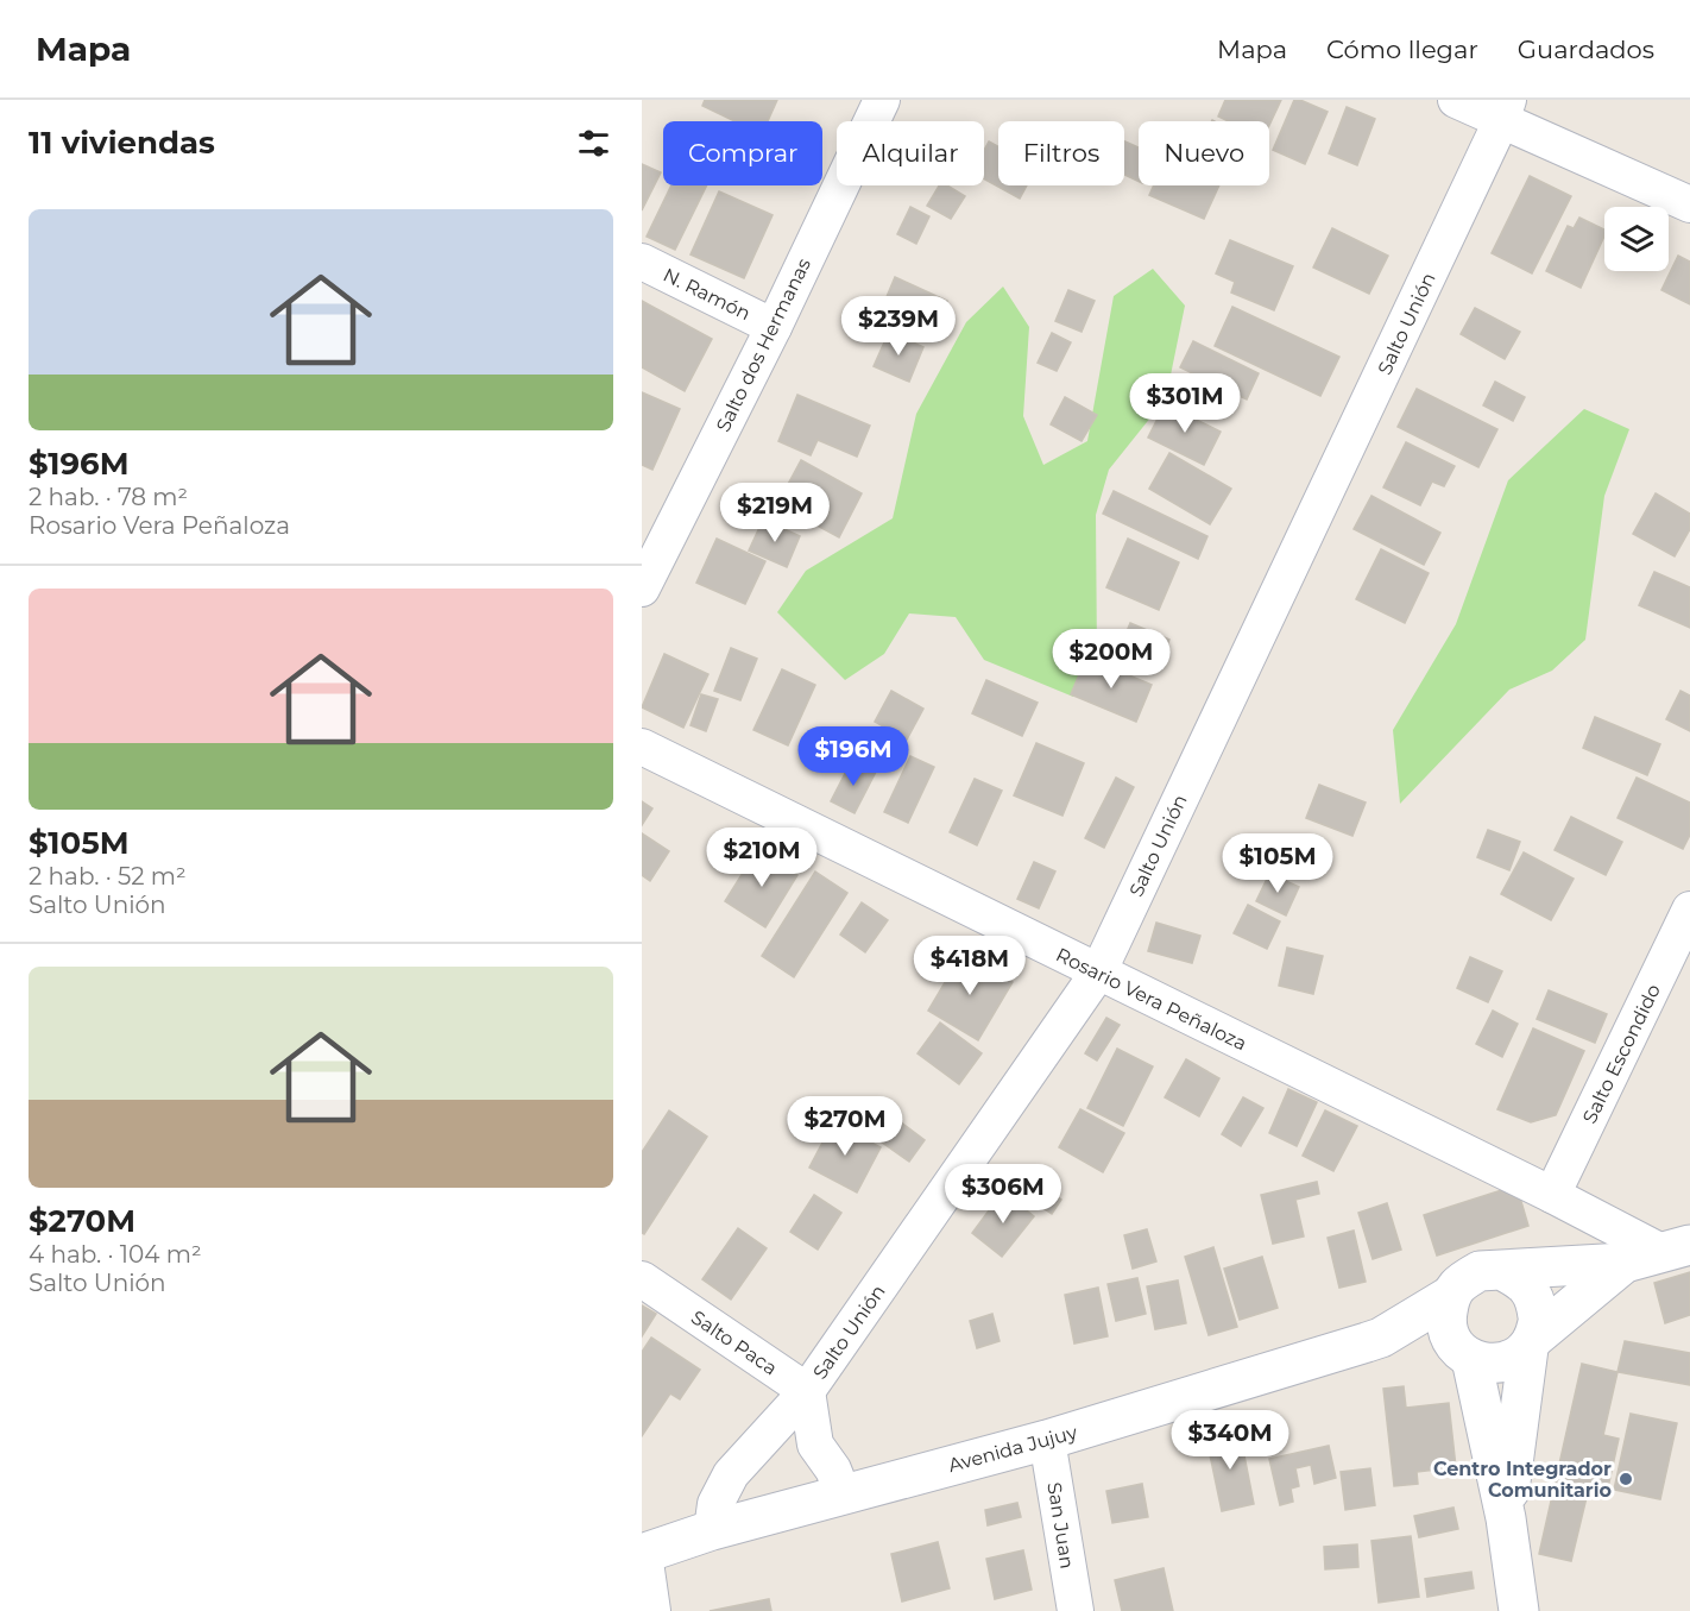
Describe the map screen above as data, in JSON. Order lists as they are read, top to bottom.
{
  "streets": {
    "street": [
      "N. Ramón",
      "Salto Unión",
      "Salto dos Hermanas",
      "Rosario Vera Peñaloza",
      "Salto Escondido",
      "Salto Paca",
      "Avenida Jujuy",
      "San Juan"
    ]
  },
  "crossings": [
    ["N. Ramón", "Salto dos Hermanas"],
    ["Salto Unión", "Rosario Vera Peñaloza"],
    ["Salto Unión", "Salto Paca"],
    ["Salto Unión", "Avenida Jujuy"],
    ["Rosario Vera Peñaloza", "Salto Escondido"],
    ["Avenida Jujuy", "San Juan"]
  ],
  "places": ["Centro Integrador Comunitario"],
  "page": {
    "header": "Mapa",
    "nav": ["Mapa", "Cómo llegar", "Guardados"],
    "heading": "11 viviendas",
    "chip": [
      "Comprar",
      "Alquilar",
      "Filtros",
      "Nuevo"
    ],
    "list": [
      {
        "name": "$196M",
        "note": "2 hab. · 78 m² · Rosario Vera Peñaloza"
      },
      {
        "name": "$105M",
        "note": "2 hab. · 52 m² · Salto Unión"
      },
      {
        "name": "$270M",
        "note": "4 hab. · 104 m² · Salto Unión"
      }
    ],
    "price": [
      "$239M",
      "$301M",
      "$219M",
      "$200M",
      "$196M",
      "$210M",
      "$105M",
      "$418M",
      "$270M",
      "$306M",
      "$340M"
    ]
  }
}
